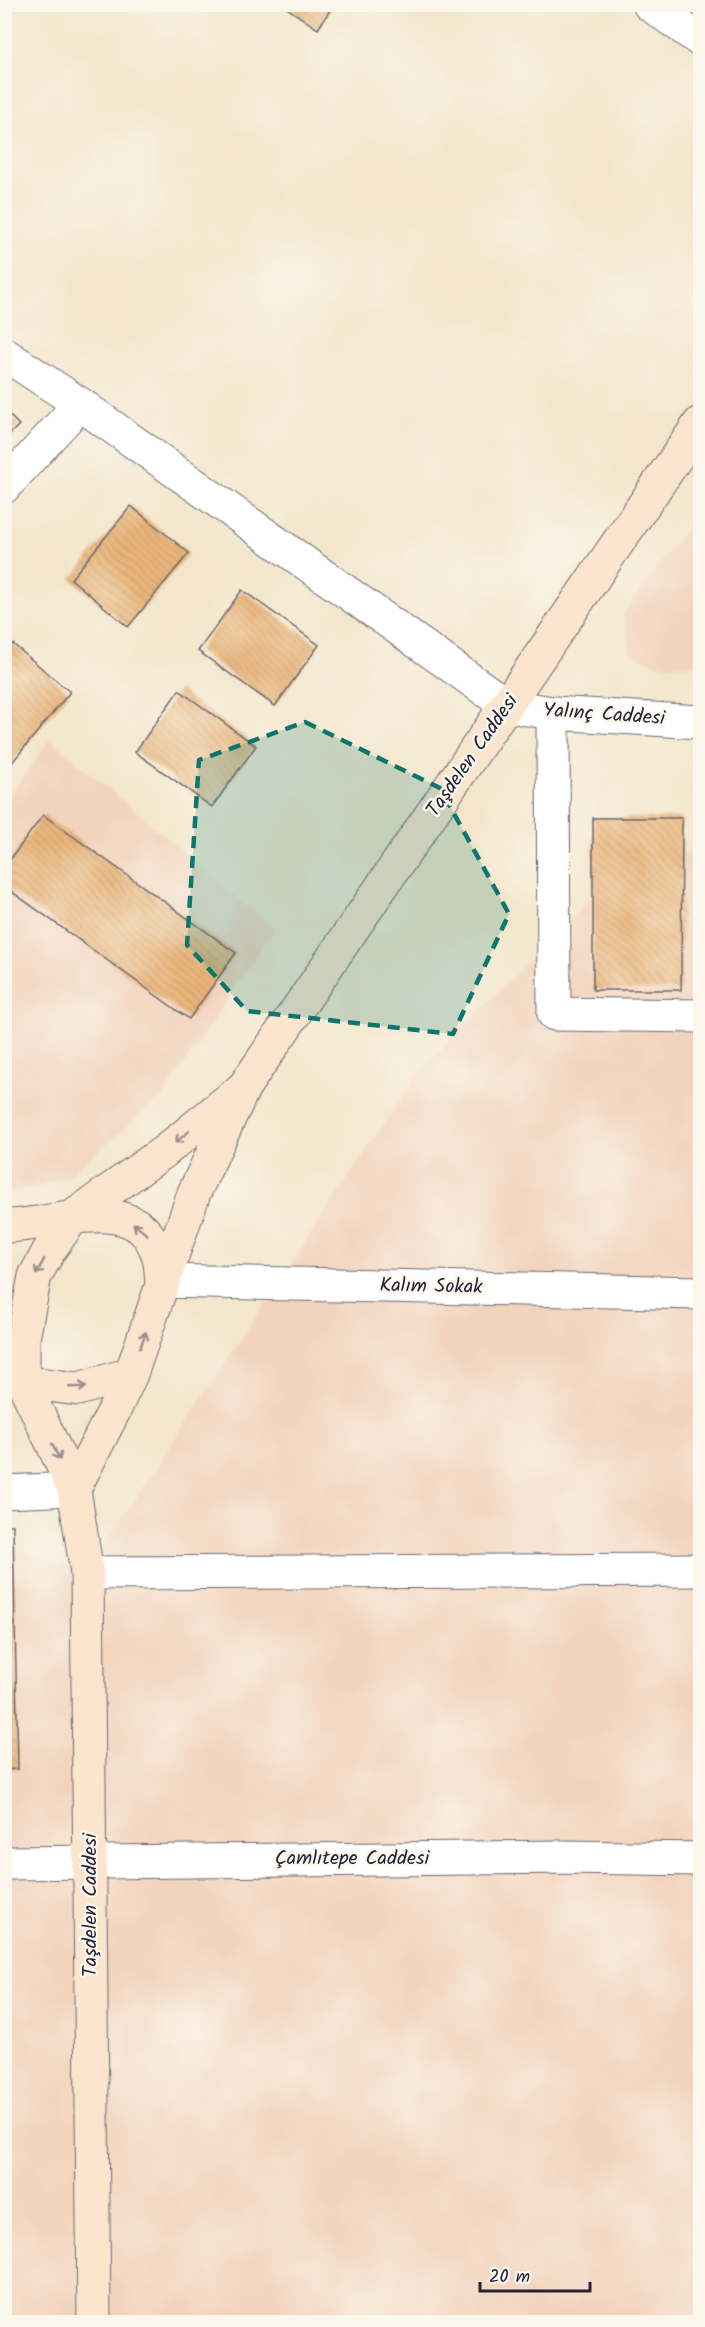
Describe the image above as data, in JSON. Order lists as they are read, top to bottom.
{
  "streets": {
    "main road": ["Taşdelen Caddesi"],
    "street": ["Yalınç Caddesi", "Kalım Sokak", "Çamlıtepe Caddesi"]
  },
  "crossings": [
    ["Yalınç Caddesi", "Taşdelen Caddesi"],
    ["Taşdelen Caddesi", "Kalım Sokak"],
    ["Taşdelen Caddesi", "Çamlıtepe Caddesi"]
  ],
  "scale_bar": "20 m"
}
